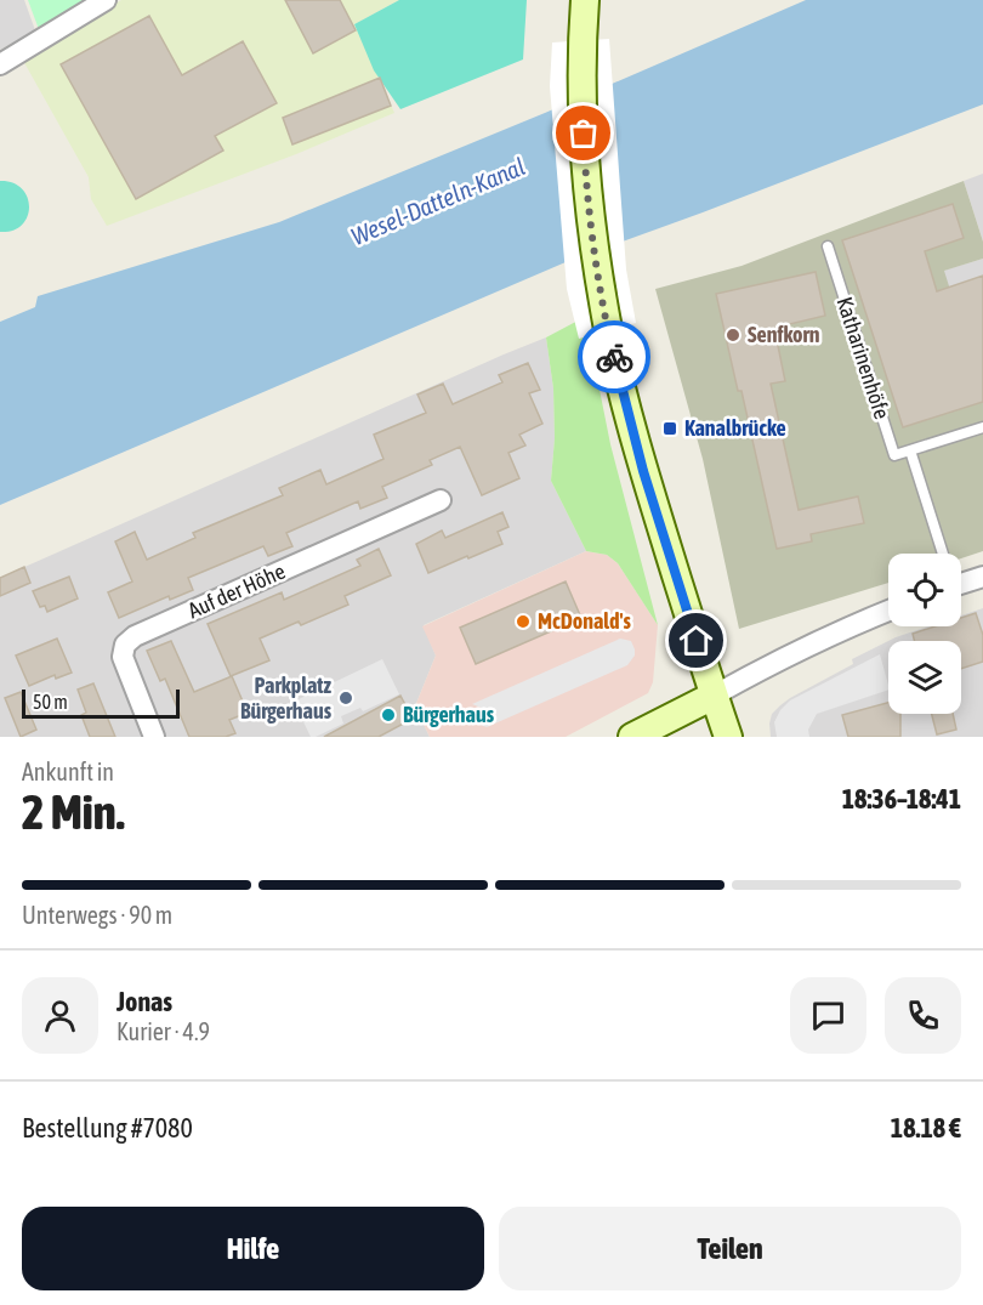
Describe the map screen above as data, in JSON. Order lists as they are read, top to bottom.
{
  "streets": {
    "street": ["Auf der Höhe"],
    "lane": ["Katharinenhöfe"]
  },
  "water": ["Wesel-Datteln-Kanal"],
  "places": {
    "other": [
      "Senfkorn",
      "McDonald's",
      "Parkplatz Bürgerhaus",
      "Bürgerhaus"
    ],
    "transit": ["Kanalbrücke"]
  },
  "scale_bar": "50 m",
  "page": {
    "scale": "50 m",
    "heading": ["2 Min.", "Ankunft in", "18:36–18:41"],
    "panel": [
      "Jonas",
      "Kurier · 4.9",
      "Bestellung #7080",
      "18.18 €"
    ],
    "bar": "Unterwegs · 90 m",
    "buttons": ["Hilfe", "Teilen"]
  }
}
